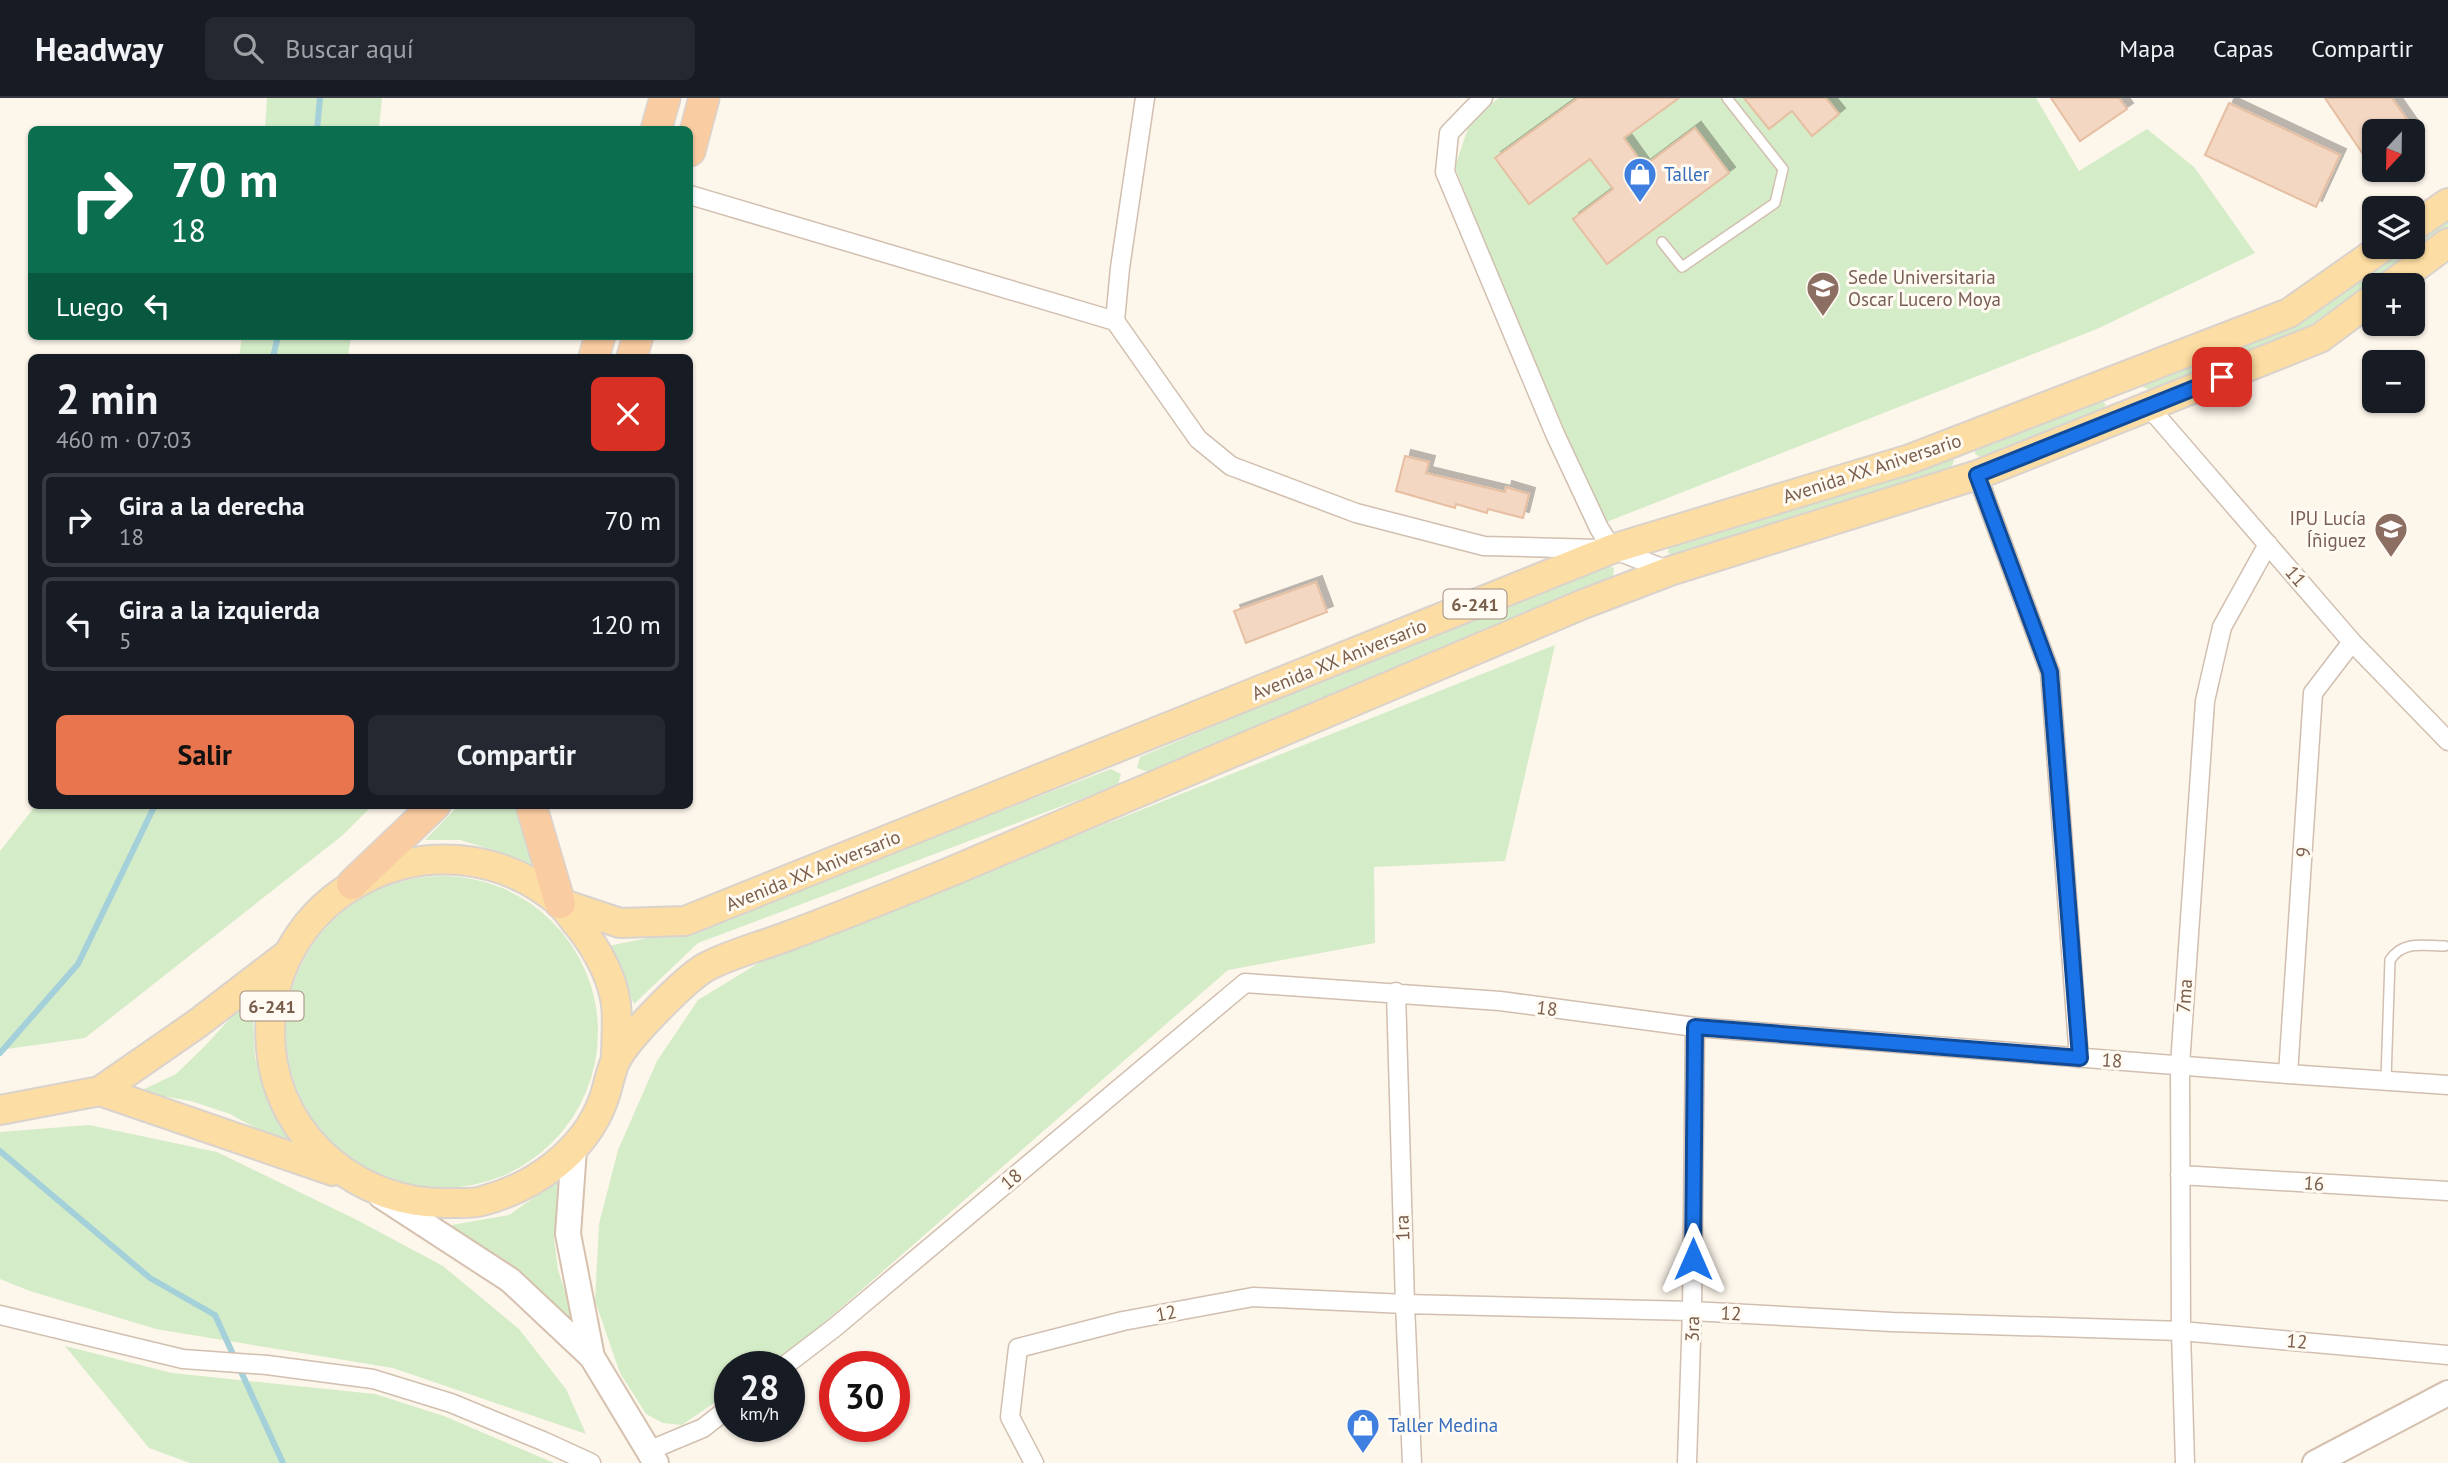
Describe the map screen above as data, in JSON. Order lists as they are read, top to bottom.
{
  "streets": {
    "main road": ["Avenida XX Aniversario", "6-241"],
    "street": [
      "11",
      "9",
      "7ma",
      "18",
      "16",
      "1ra",
      "12",
      "3ra"
    ]
  },
  "crossings": [
    ["Avenida XX Aniversario", "11"],
    ["Avenida XX Aniversario", "6-241"],
    ["11", "9"],
    ["11", "7ma"],
    ["9", "18"],
    ["7ma", "18"],
    ["7ma", "16"],
    ["7ma", "12"],
    ["18", "1ra"],
    ["18", "3ra"],
    ["1ra", "12"],
    ["12", "3ra"]
  ],
  "places": {
    "shop": ["Taller", "Taller Medina"],
    "school or university": ["Sede Universitaria Oscar Lucero Moya", "IPU Lucía Íñiguez"]
  },
  "north": "bottom",
  "page": {
    "header": "Headway",
    "search": "Buscar aquí",
    "nav": ["Mapa", "Capas", "Compartir"],
    "map_buttons": ["+", "−"],
    "turn": ["70 m", "18"],
    "then": "Luego",
    "heading": ["2 min", "460 m · 07:03"],
    "list": [
      {
        "name": "Gira a la derecha",
        "note": "18",
        "value": "70 m"
      },
      {
        "name": "Gira a la izquierda",
        "note": "5",
        "value": "120 m"
      }
    ],
    "buttons": ["Salir", "Compartir"],
    "speed": "28 km/h",
    "limit": "30"
  }
}
